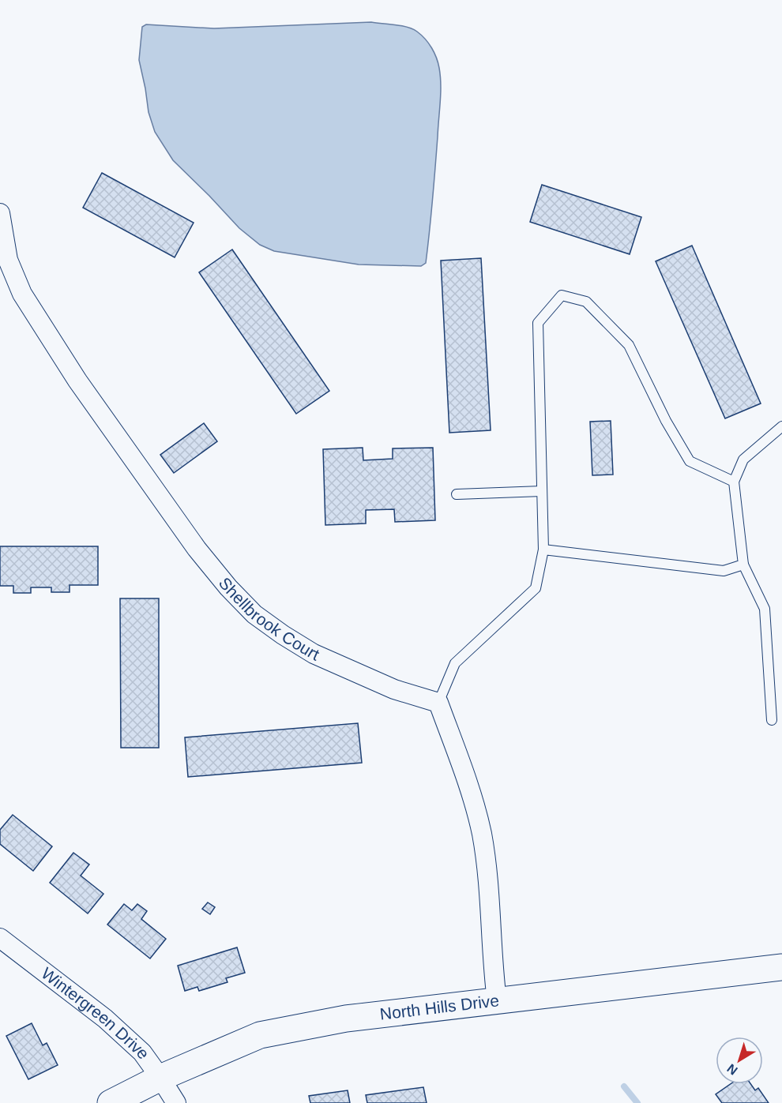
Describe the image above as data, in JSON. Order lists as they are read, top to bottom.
{
  "streets": {
    "main road": ["North Hills Drive"],
    "street": ["Shellbrook Court", "Wintergreen Drive"]
  },
  "crossings": [
    ["North Hills Drive", "Wintergreen Drive"]
  ],
  "north": "bottom left"
}
